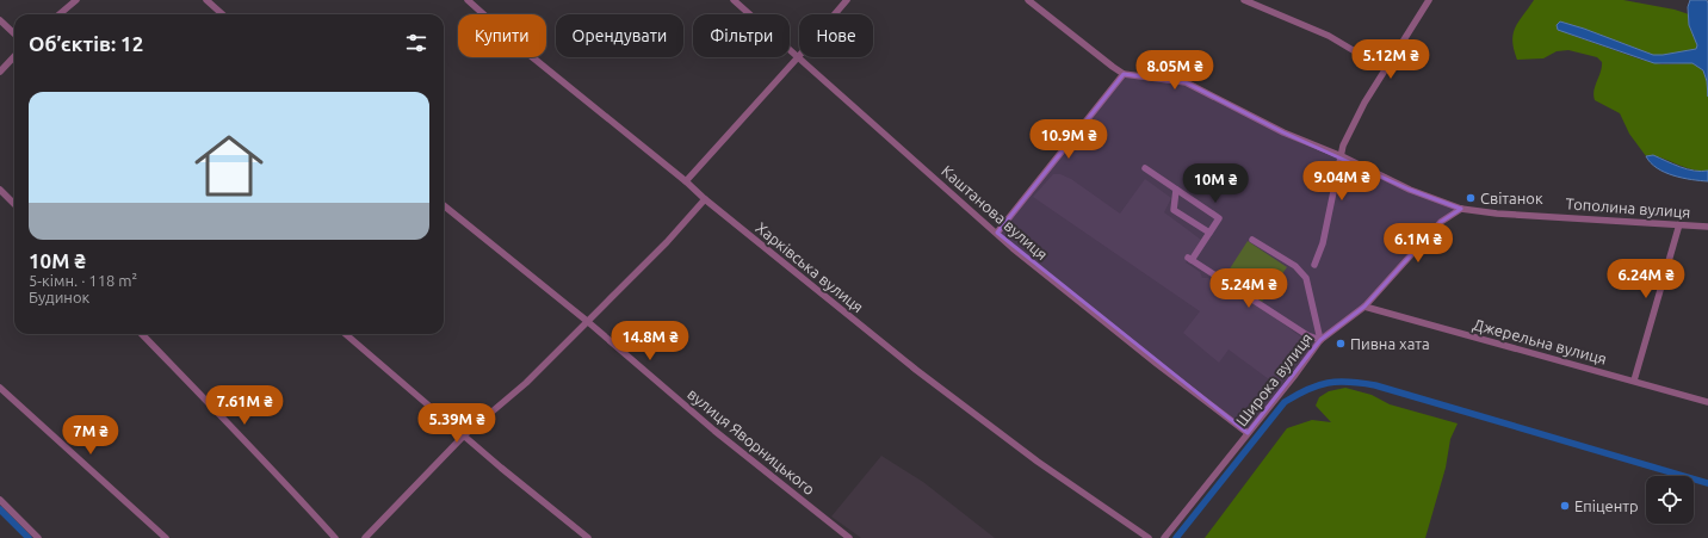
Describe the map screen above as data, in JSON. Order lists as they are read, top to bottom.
{
  "streets": {
    "street": [
      "Тополина вулиця",
      "Каштанова вулиця",
      "Харківська вулиця",
      "Джерельна вулиця",
      "Широка вулиця",
      "вулиця Яворницького"
    ]
  },
  "crossings": [
    ["Тополина вулиця", "Широка вулиця"],
    ["Каштанова вулиця", "Широка вулиця"],
    ["Джерельна вулиця", "Широка вулиця"]
  ],
  "places": ["Світанок", "Пивна хата", "Епіцентр"],
  "page": {
    "chip": [
      "Купити",
      "Орендувати",
      "Фільтри",
      "Нове"
    ],
    "heading": "Об’єктів: 12",
    "price": [
      "5.12M ₴",
      "8.05M ₴",
      "10.9M ₴",
      "9.04M ₴",
      "10M ₴",
      "6.1M ₴",
      "6.24M ₴",
      "5.24M ₴",
      "14.8M ₴",
      "7.61M ₴",
      "5.39M ₴",
      "7M ₴"
    ],
    "list": [
      {
        "name": "10M ₴",
        "note": "5-кімн. · 118 m² · Будинок"
      }
    ]
  }
}
